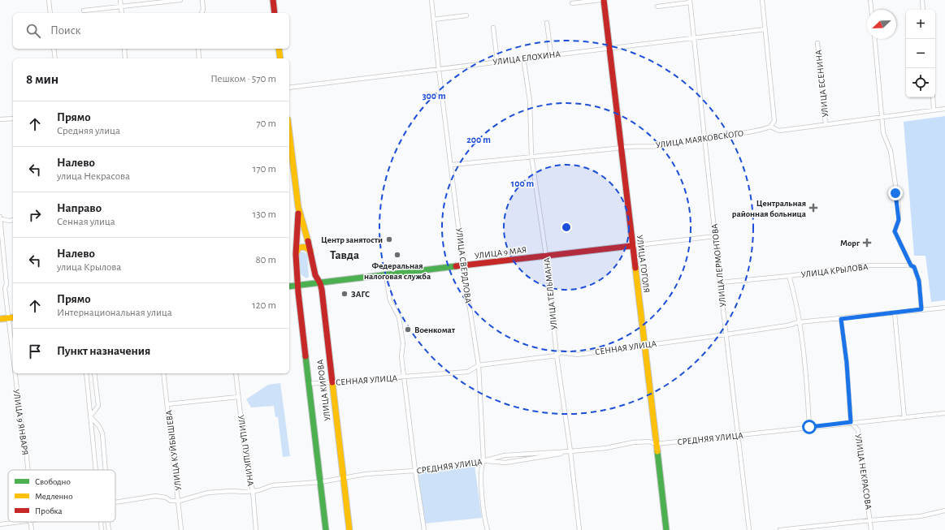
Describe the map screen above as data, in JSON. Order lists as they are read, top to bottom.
{
  "streets": {
    "street": [
      "УЛИЦА ЕЛОХИНА",
      "УЛИЦА ЕСЕНИНА",
      "УЛИЦА МАЯКОВСКОГО",
      "УЛИЦА 9 МАЯ",
      "УЛИЦА ГОГОЛЯ",
      "УЛИЦА СВЕРДЛОВА",
      "УЛИЦА ЛЕРМОНТОВА",
      "УЛИЦА КРЫЛОВА",
      "УЛИЦА ТЕЛЬМАНА",
      "СЕННАЯ УЛИЦА",
      "УЛИЦА КИРОВА",
      "УЛИЦА 9 ЯНВАРЯ",
      "СРЕДНЯЯ УЛИЦА",
      "УЛИЦА КУЙБЫШЕВА",
      "УЛИЦА ПУШКИНА",
      "УЛИЦА НЕКРАСОВА"
    ]
  },
  "crossings": [
    ["УЛИЦА ЕЛОХИНА", "УЛИЦА ГОГОЛЯ"],
    ["УЛИЦА ЕЛОХИНА", "УЛИЦА СВЕРДЛОВА"],
    ["УЛИЦА ЕЛОХИНА", "УЛИЦА ЛЕРМОНТОВА"],
    ["УЛИЦА ЕЛОХИНА", "УЛИЦА ТЕЛЬМАНА"],
    ["УЛИЦА ЕСЕНИНА", "УЛИЦА МАЯКОВСКОГО"],
    ["УЛИЦА МАЯКОВСКОГО", "УЛИЦА ГОГОЛЯ"],
    ["УЛИЦА МАЯКОВСКОГО", "УЛИЦА СВЕРДЛОВА"],
    ["УЛИЦА МАЯКОВСКОГО", "УЛИЦА ЛЕРМОНТОВА"],
    ["УЛИЦА МАЯКОВСКОГО", "УЛИЦА ТЕЛЬМАНА"],
    ["УЛИЦА 9 МАЯ", "УЛИЦА ГОГОЛЯ"],
    ["УЛИЦА 9 МАЯ", "УЛИЦА СВЕРДЛОВА"],
    ["УЛИЦА 9 МАЯ", "УЛИЦА ЛЕРМОНТОВА"],
    ["УЛИЦА 9 МАЯ", "УЛИЦА ТЕЛЬМАНА"],
    ["УЛИЦА 9 МАЯ", "УЛИЦА КИРОВА"],
    ["УЛИЦА ГОГОЛЯ", "СЕННАЯ УЛИЦА"],
    ["УЛИЦА ГОГОЛЯ", "СРЕДНЯЯ УЛИЦА"],
    ["УЛИЦА СВЕРДЛОВА", "СЕННАЯ УЛИЦА"],
    ["УЛИЦА СВЕРДЛОВА", "СРЕДНЯЯ УЛИЦА"],
    ["УЛИЦА ЛЕРМОНТОВА", "УЛИЦА КРЫЛОВА"],
    ["УЛИЦА ЛЕРМОНТОВА", "СЕННАЯ УЛИЦА"],
    ["УЛИЦА ЛЕРМОНТОВА", "СРЕДНЯЯ УЛИЦА"],
    ["УЛИЦА КРЫЛОВА", "СЕННАЯ УЛИЦА"],
    ["УЛИЦА КРЫЛОВА", "СРЕДНЯЯ УЛИЦА"],
    ["УЛИЦА ТЕЛЬМАНА", "СЕННАЯ УЛИЦА"],
    ["УЛИЦА ТЕЛЬМАНА", "СРЕДНЯЯ УЛИЦА"],
    ["СЕННАЯ УЛИЦА", "УЛИЦА КИРОВА"],
    ["СЕННАЯ УЛИЦА", "УЛИЦА НЕКРАСОВА"],
    ["УЛИЦА КИРОВА", "СРЕДНЯЯ УЛИЦА"],
    ["СРЕДНЯЯ УЛИЦА", "УЛИЦА КУЙБЫШЕВА"],
    ["СРЕДНЯЯ УЛИЦА", "УЛИЦА ПУШКИНА"],
    ["СРЕДНЯЯ УЛИЦА", "УЛИЦА НЕКРАСОВА"]
  ],
  "districts": ["Тавда"],
  "places": {
    "health": ["Центральная районная больница", "Морг"],
    "other": [
      "Центр занятости",
      "Федеральная налоговая служба",
      "ЗАГС",
      "Военкомат"
    ]
  },
  "legend": ["Свободно", "Медленно", "Пробка"],
  "north": "bottom left",
  "page": {
    "map_buttons": ["+", "−"],
    "search": "Поиск",
    "heading": ["8 мин", "Пешком · 570 m"],
    "list": [
      ["Прямо", "Средняя улица", "70 m"],
      ["Налево", "улица Некрасова", "170 m"],
      ["Направо", "Сенная улица", "130 m"],
      ["Налево", "улица Крылова", "80 m"],
      ["Прямо", "Интернациональная улица", "120 m"],
      "Пункт назначения"
    ]
  },
  "rings": ["300 m", "200 m", "100 m"]
}
